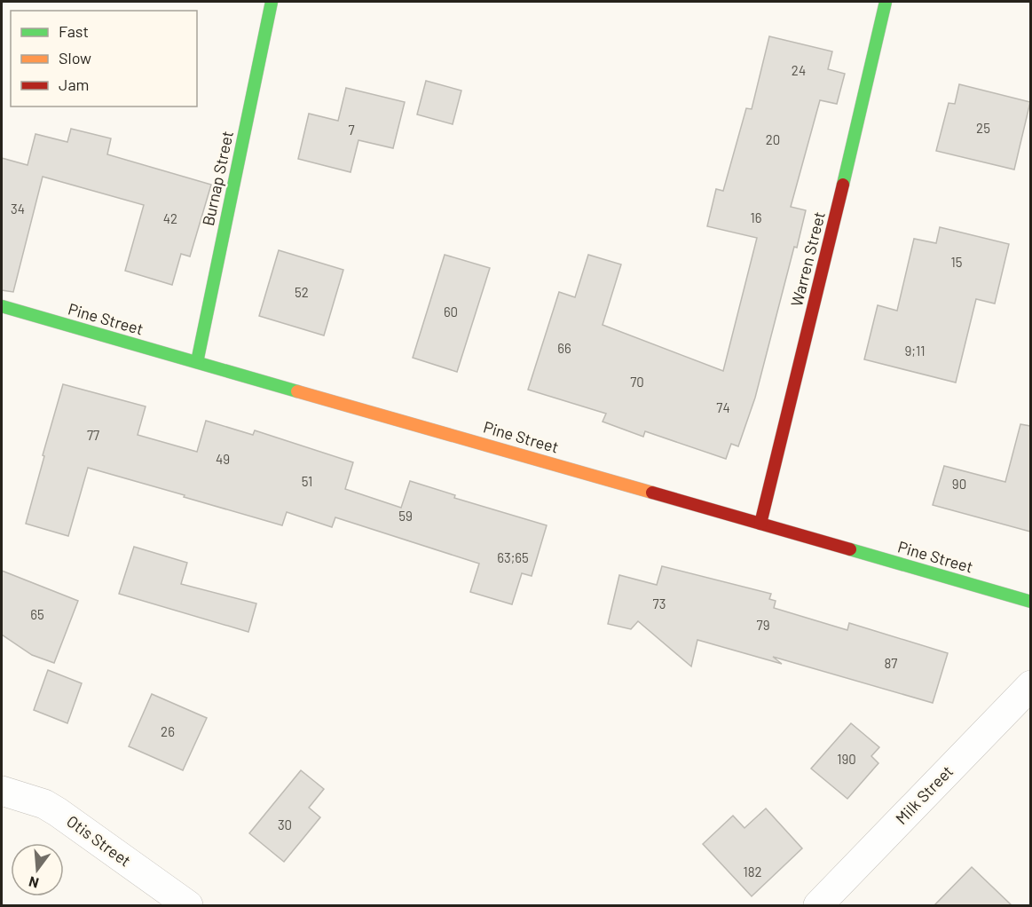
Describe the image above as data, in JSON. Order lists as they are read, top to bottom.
{
  "streets": {
    "street": [
      "Burnap Street",
      "Warren Street",
      "Pine Street",
      "Milk Street",
      "Otis Street"
    ]
  },
  "crossings": [
    ["Burnap Street", "Pine Street"],
    ["Warren Street", "Pine Street"]
  ],
  "house_numbers": [
    "24",
    "25",
    "7",
    "20",
    "34",
    "16",
    "42",
    "15",
    "52",
    "60",
    "66",
    "9;11",
    "70",
    "74",
    "77",
    "49",
    "51",
    "90",
    "59",
    "63;65",
    "73",
    "65",
    "79",
    "87",
    "26",
    "190",
    "30",
    "182"
  ],
  "legend": ["Fast", "Slow", "Jam"],
  "north": "bottom"
}
